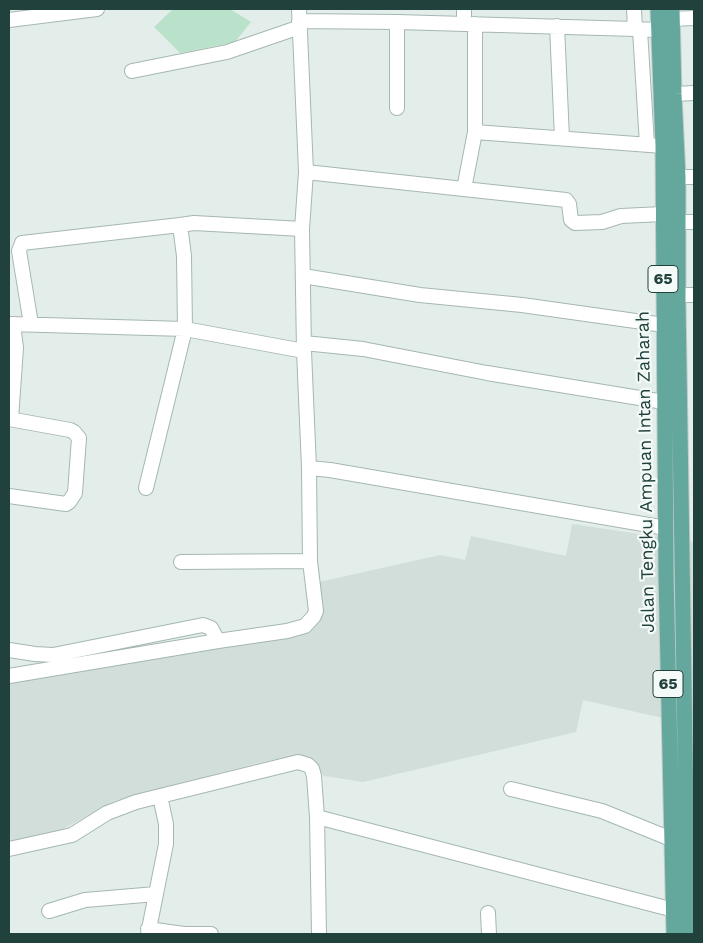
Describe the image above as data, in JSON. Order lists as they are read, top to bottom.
{
  "streets": {
    "main road": ["65", "Jalan Tengku Ampuan Intan Zaharah"]
  }
}
